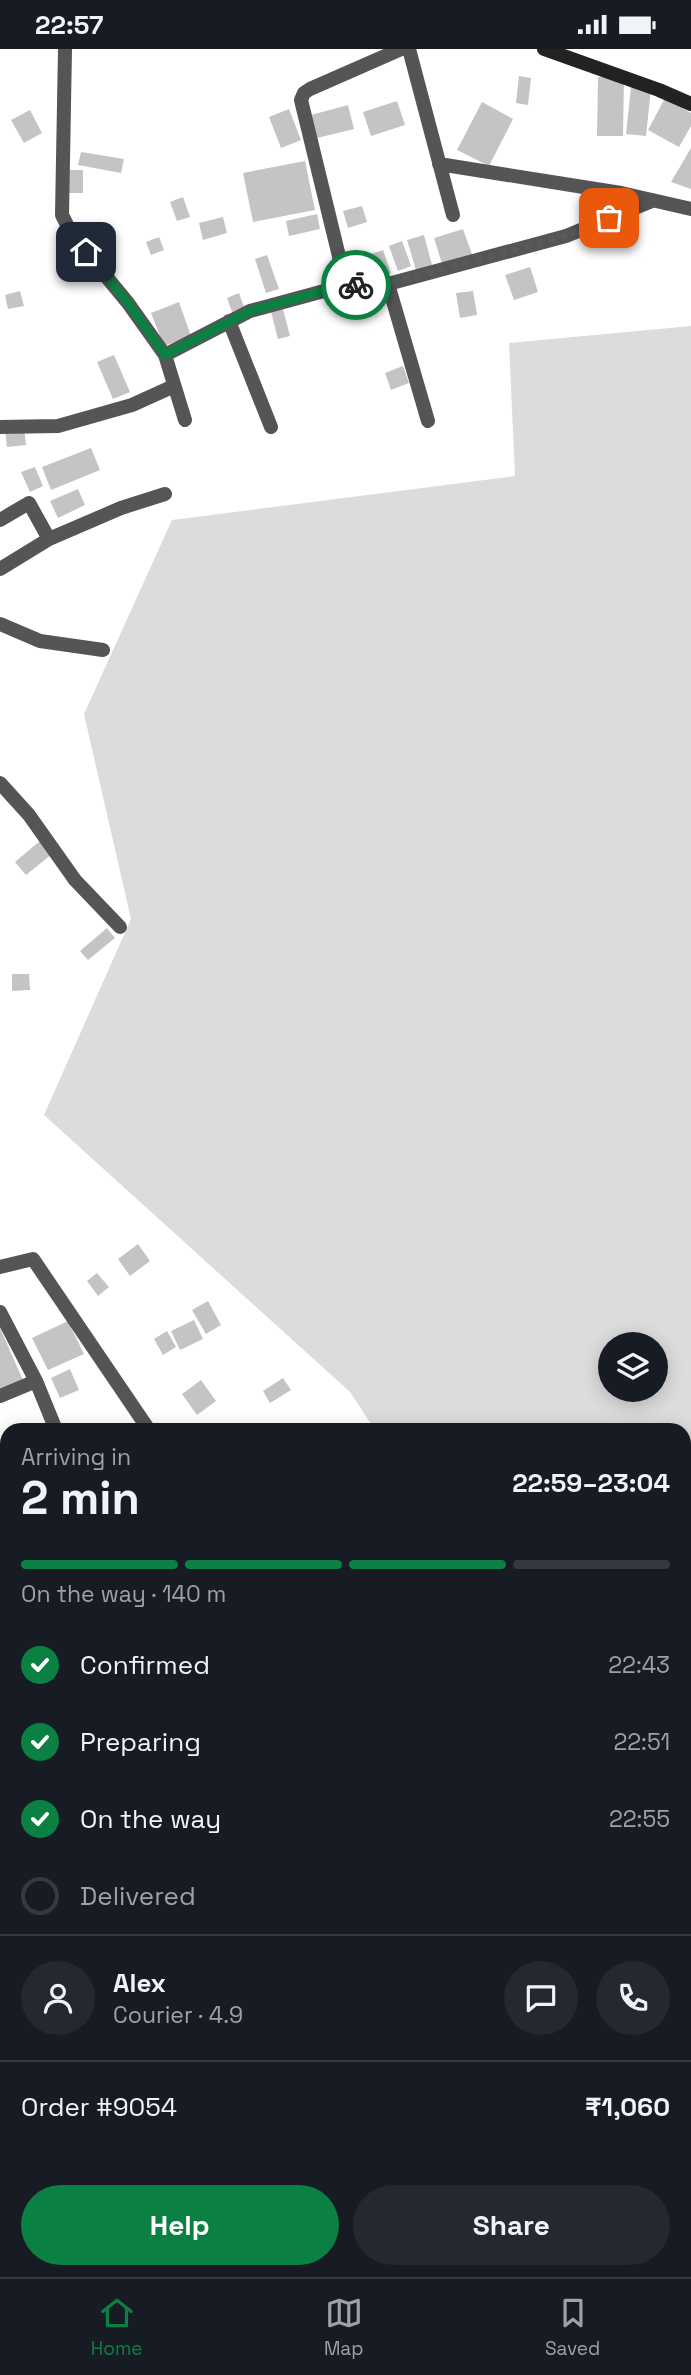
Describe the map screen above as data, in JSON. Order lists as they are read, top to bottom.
{
  "page": {
    "status": "22:57",
    "heading": ["2 min", "Arriving in", "22:59–23:04"],
    "panel": [
      "Alex",
      "Courier · 4.9",
      "Order #9054",
      "₹1,060"
    ],
    "bar": "On the way · 140 m",
    "list": [
      ["Confirmed", "22:43"],
      ["Preparing", "22:51"],
      ["On the way", "22:55"],
      "Delivered"
    ],
    "buttons": ["Help", "Share"],
    "tabs": ["Home", "Map", "Saved"]
  }
}
